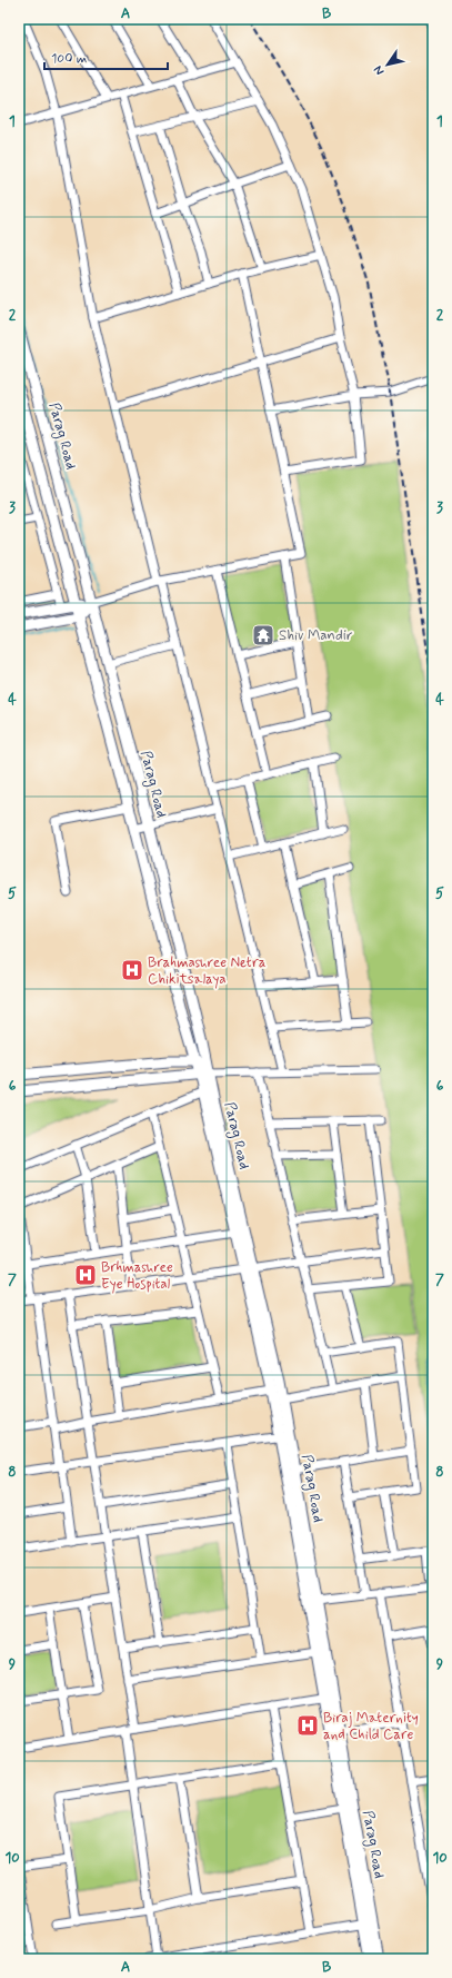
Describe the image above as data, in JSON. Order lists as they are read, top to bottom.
{
  "streets": {
    "street": ["Parag Road"]
  },
  "places": {
    "temple": ["Shiv Mandir"],
    "hospital": ["Brahmashree Netra Chikitsalaya", "Brhmashree Eye Hospital", "Biraj Maternity and Child Care"]
  },
  "scale_bar": "100 m",
  "north": "bottom left",
  "grid": {
    "columns": ["A", "B"],
    "rows": [
      "1",
      "2",
      "3",
      "4",
      "5",
      "6",
      "7",
      "8",
      "9",
      "10"
    ]
  }
}
